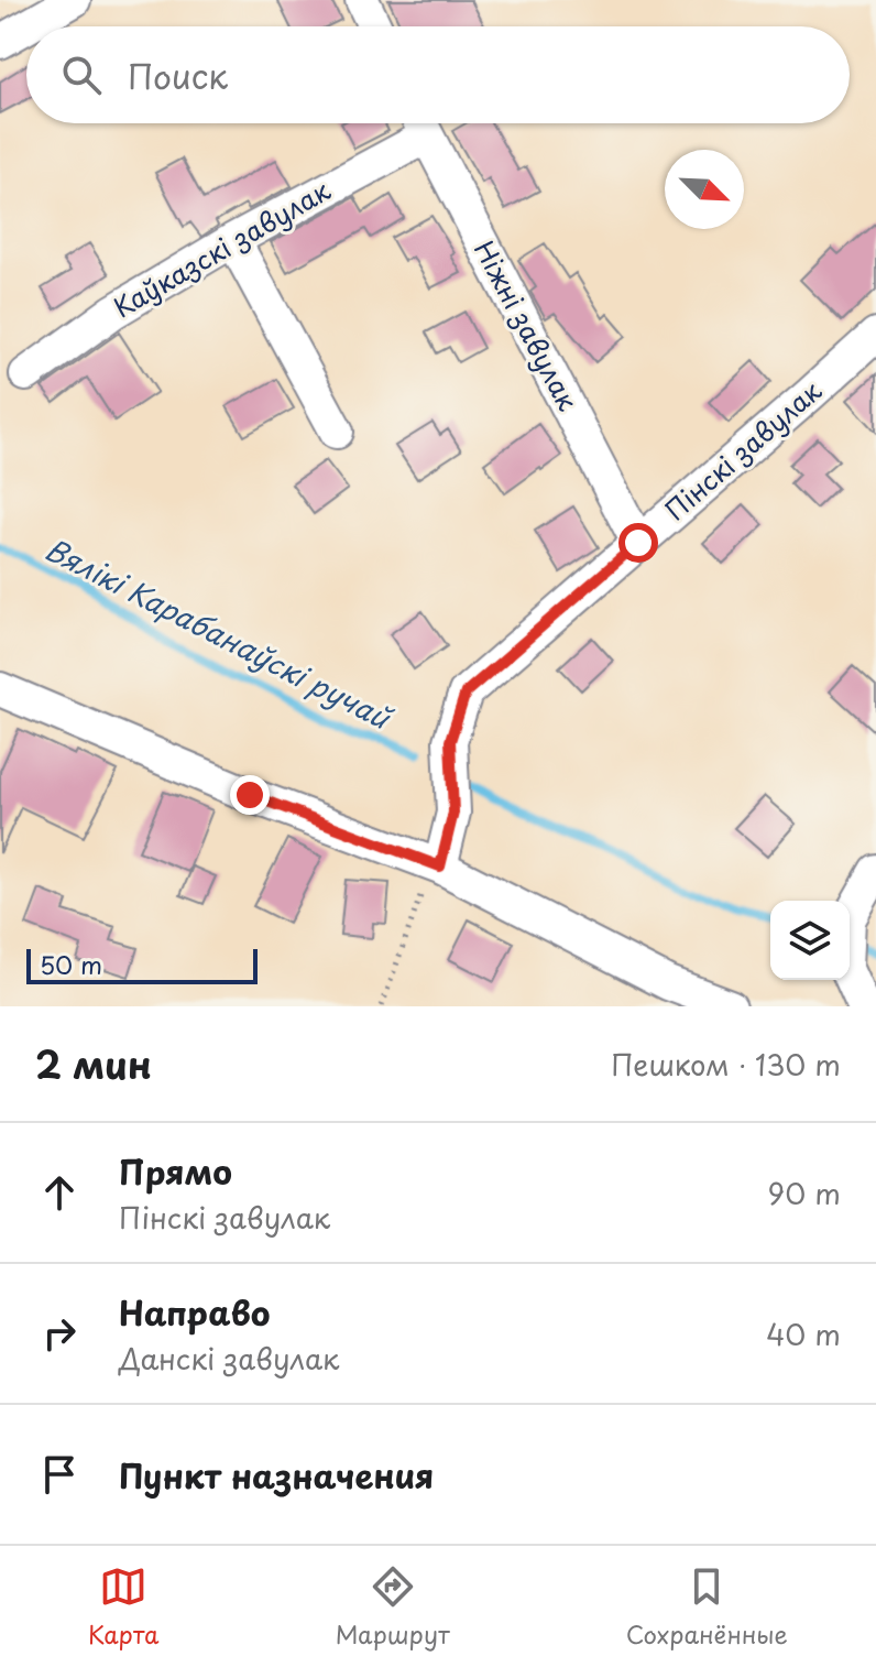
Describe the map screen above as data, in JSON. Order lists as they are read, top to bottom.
{
  "streets": {
    "street": ["Каўказскі завулак", "Ніжні завулак", "Пінскі завулак"]
  },
  "crossings": [
    ["Ніжні завулак", "Пінскі завулак"]
  ],
  "water": ["Вялікі Карабанаўскі ручай"],
  "scale_bar": "50 m",
  "north": "bottom right",
  "page": {
    "search": "Поиск",
    "scale": "50 m",
    "heading": ["2 мин", "Пешком · 130 m"],
    "list": [
      ["Прямо", "Пінскі завулак", "90 m"],
      ["Направо", "Данскі завулак", "40 m"],
      "Пункт назначения"
    ],
    "nav": ["Карта", "Маршрут", "Сохранённые"]
  }
}
